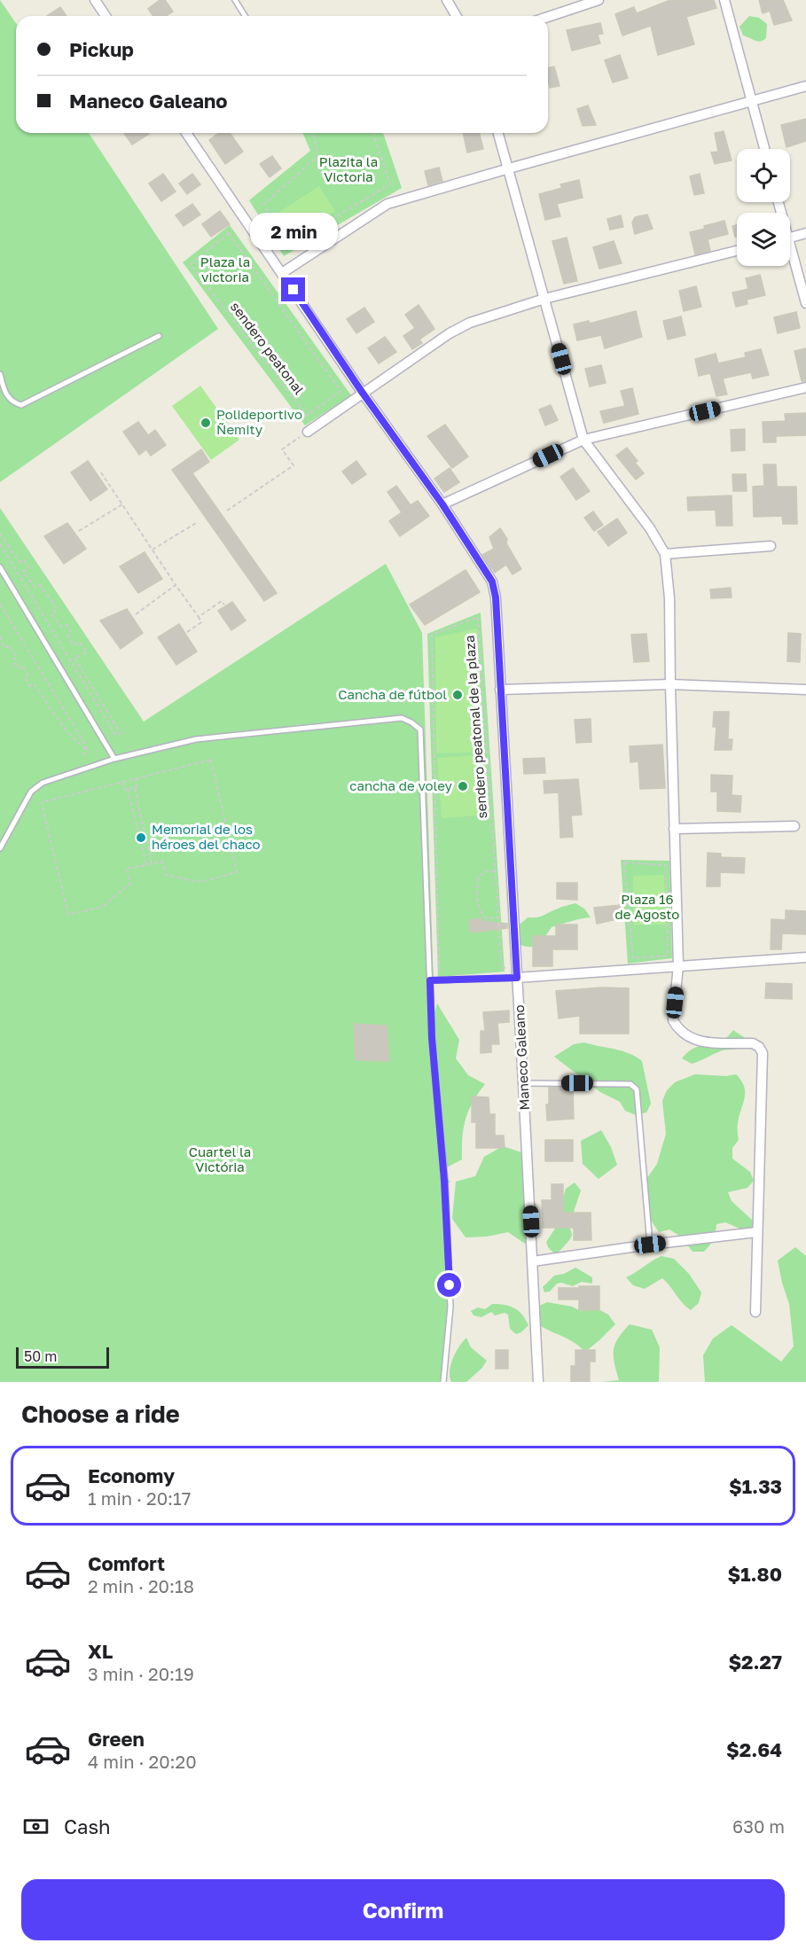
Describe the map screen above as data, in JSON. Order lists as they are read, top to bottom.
{
  "streets": {
    "street": ["Maneco Galeano"],
    "path": ["sendero peatonal", "sendero peatonal de la plaza"]
  },
  "crossings": [
    ["sendero peatonal de la plaza", "Maneco Galeano"]
  ],
  "parks": [
    "Plazita la Victoria",
    "Plaza la victoria",
    "Plaza 16 de Agosto",
    "Cuartel la Victória"
  ],
  "places": [
    "Polideportivo Ñemity",
    "Cancha de fútbol",
    "cancha de voley",
    "Memorial de los héroes del chaco"
  ],
  "scale_bar": "50 m",
  "page": {
    "banner": ["Pickup", "Maneco Galeano"],
    "bubble": "2 min",
    "scale": "50 m",
    "heading": "Choose a ride",
    "list": [
      {
        "name": "Economy",
        "note": "1 min · 20:17",
        "value": "$1.33"
      },
      {
        "name": "Comfort",
        "note": "2 min · 20:18",
        "value": "$1.80"
      },
      {
        "name": "XL",
        "note": "3 min · 20:19",
        "value": "$2.27"
      },
      {
        "name": "Green",
        "note": "4 min · 20:20",
        "value": "$2.64"
      }
    ],
    "pay": ["Cash", "630 m"],
    "buttons": "Confirm"
  }
}
